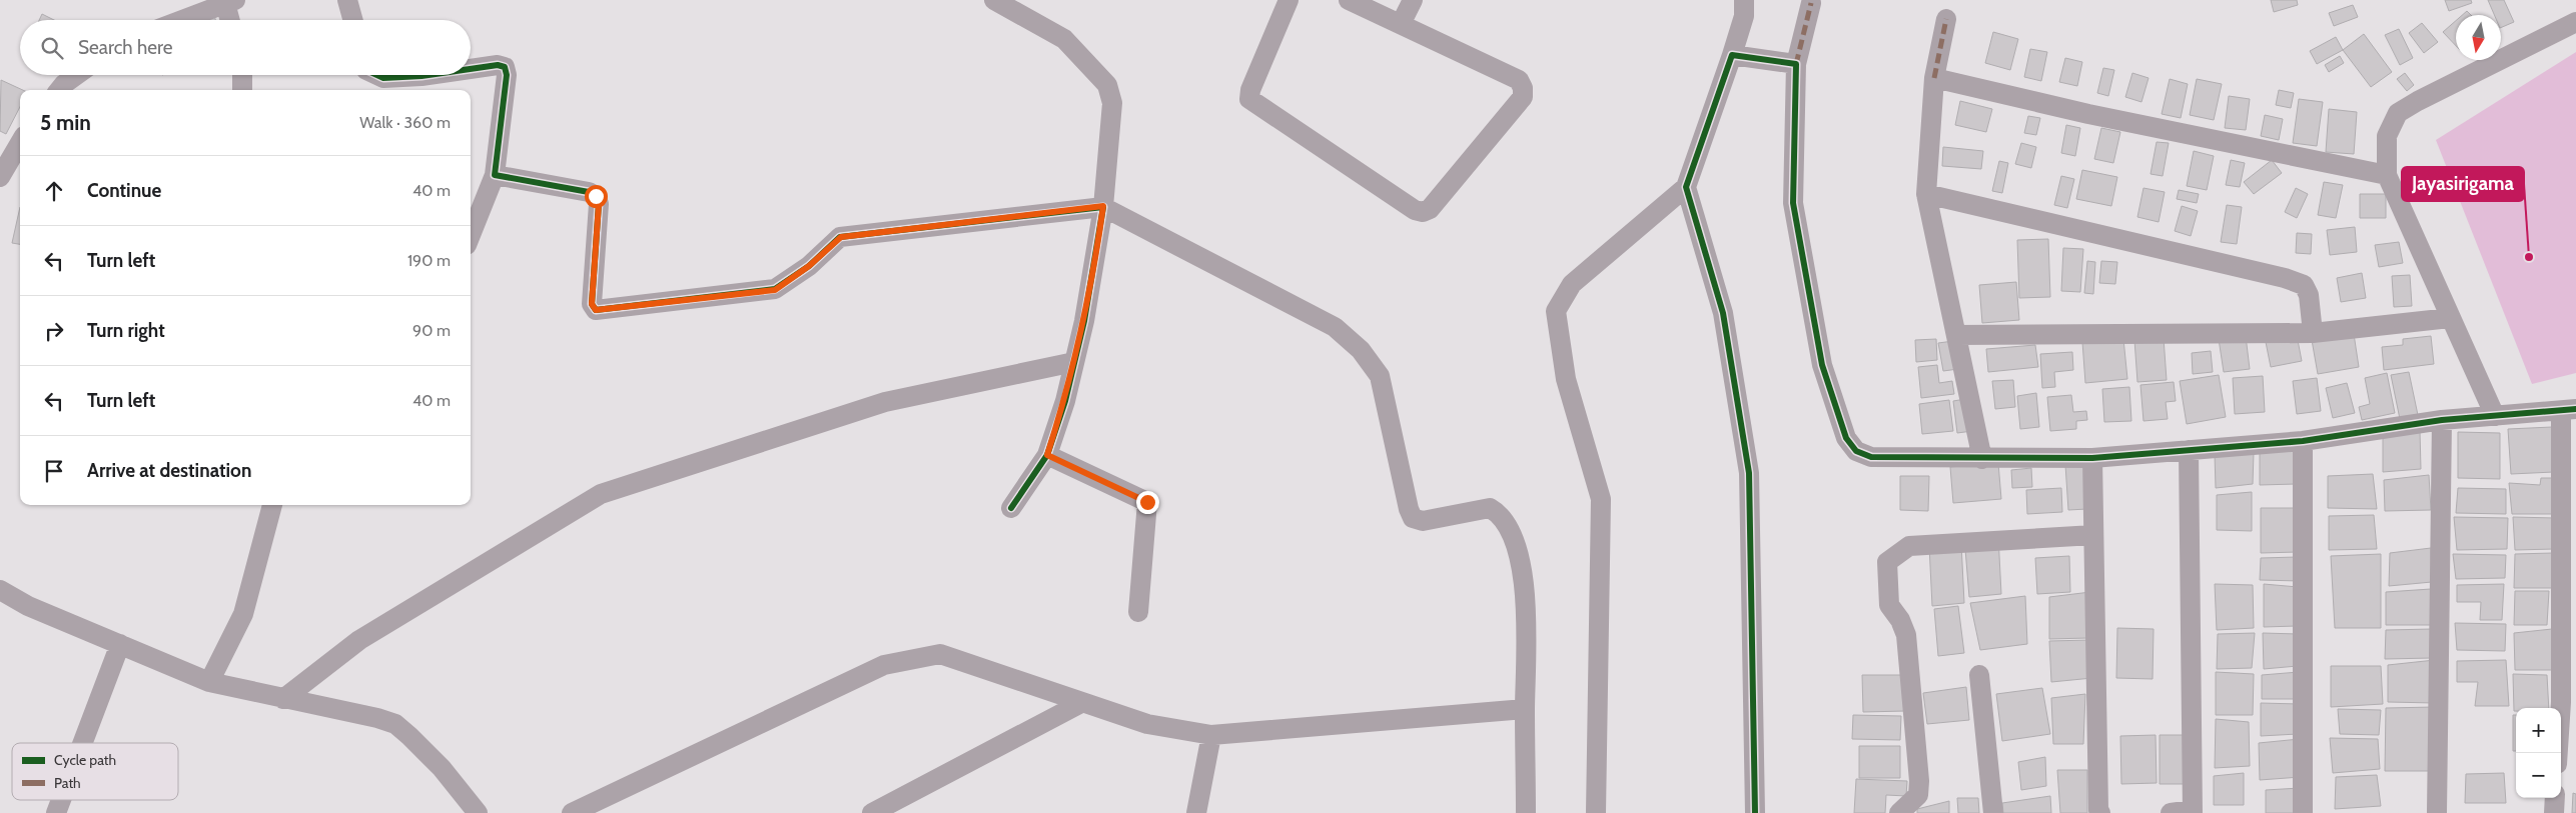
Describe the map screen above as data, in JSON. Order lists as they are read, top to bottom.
{
  "places": ["Jayasirigama"],
  "legend": ["Cycle path", "Path"],
  "north": "bottom",
  "page": {
    "search": "Search here",
    "heading": ["5 min", "Walk · 360 m"],
    "list": [
      ["Continue", "40 m"],
      ["Turn left", "190 m"],
      ["Turn right", "90 m"],
      ["Turn left", "40 m"],
      "Arrive at destination"
    ],
    "map_buttons": ["+", "−"]
  }
}
